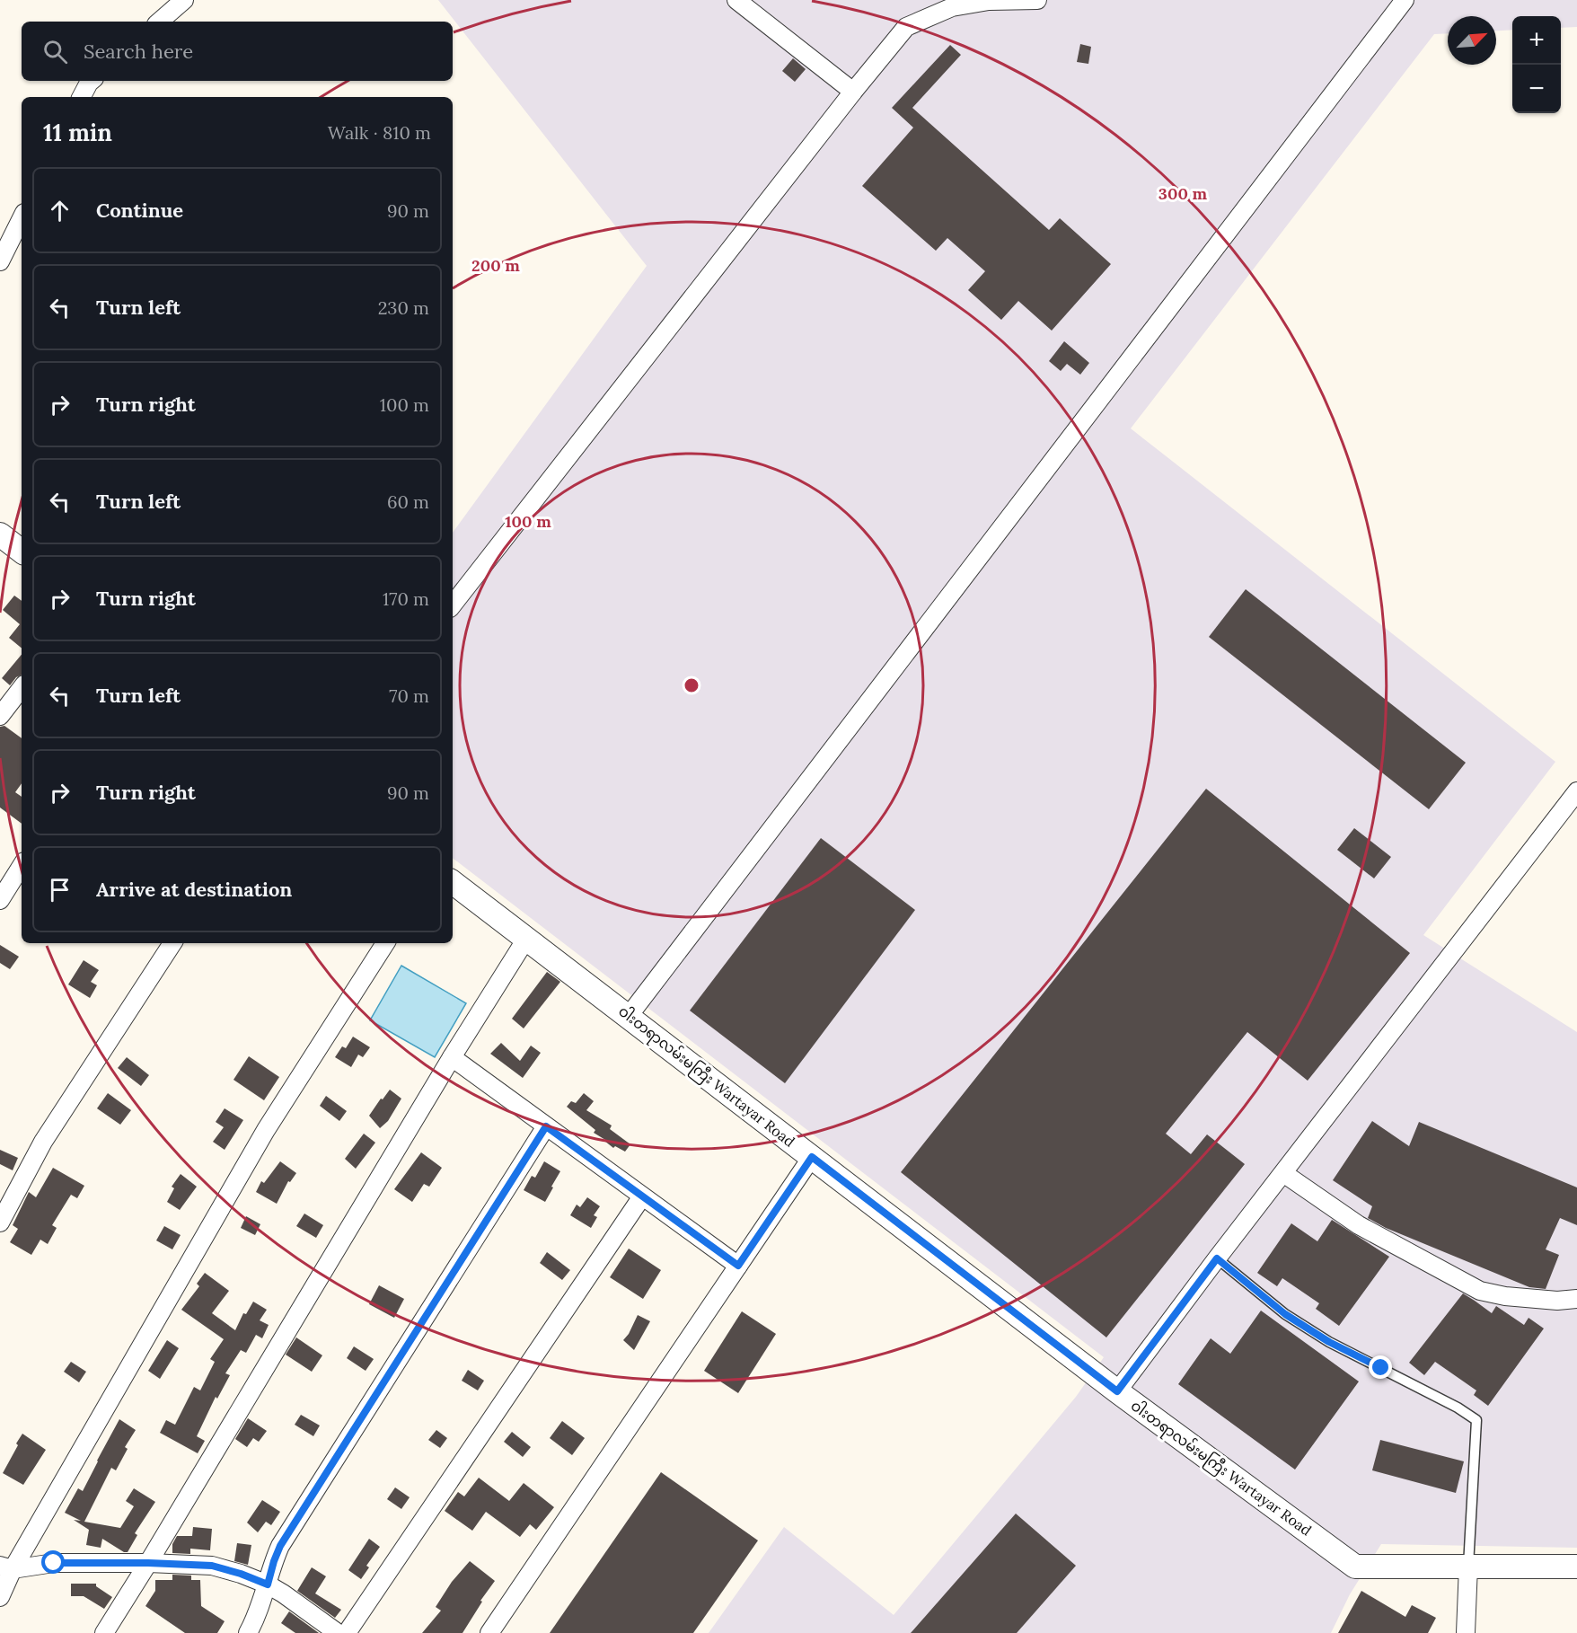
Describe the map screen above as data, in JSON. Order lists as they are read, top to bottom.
{
  "streets": {
    "street": ["ဝါးတရာလမ်းမကြီး Wartayar Road"]
  },
  "north": "top right",
  "page": {
    "map_buttons": ["+", "−"],
    "search": "Search here",
    "heading": ["11 min", "Walk · 810 m"],
    "list": [
      ["Continue", "90 m"],
      ["Turn left", "230 m"],
      ["Turn right", "100 m"],
      ["Turn left", "60 m"],
      ["Turn right", "170 m"],
      ["Turn left", "70 m"],
      ["Turn right", "90 m"],
      "Arrive at destination"
    ]
  },
  "rings": ["300 m", "200 m", "100 m"]
}
